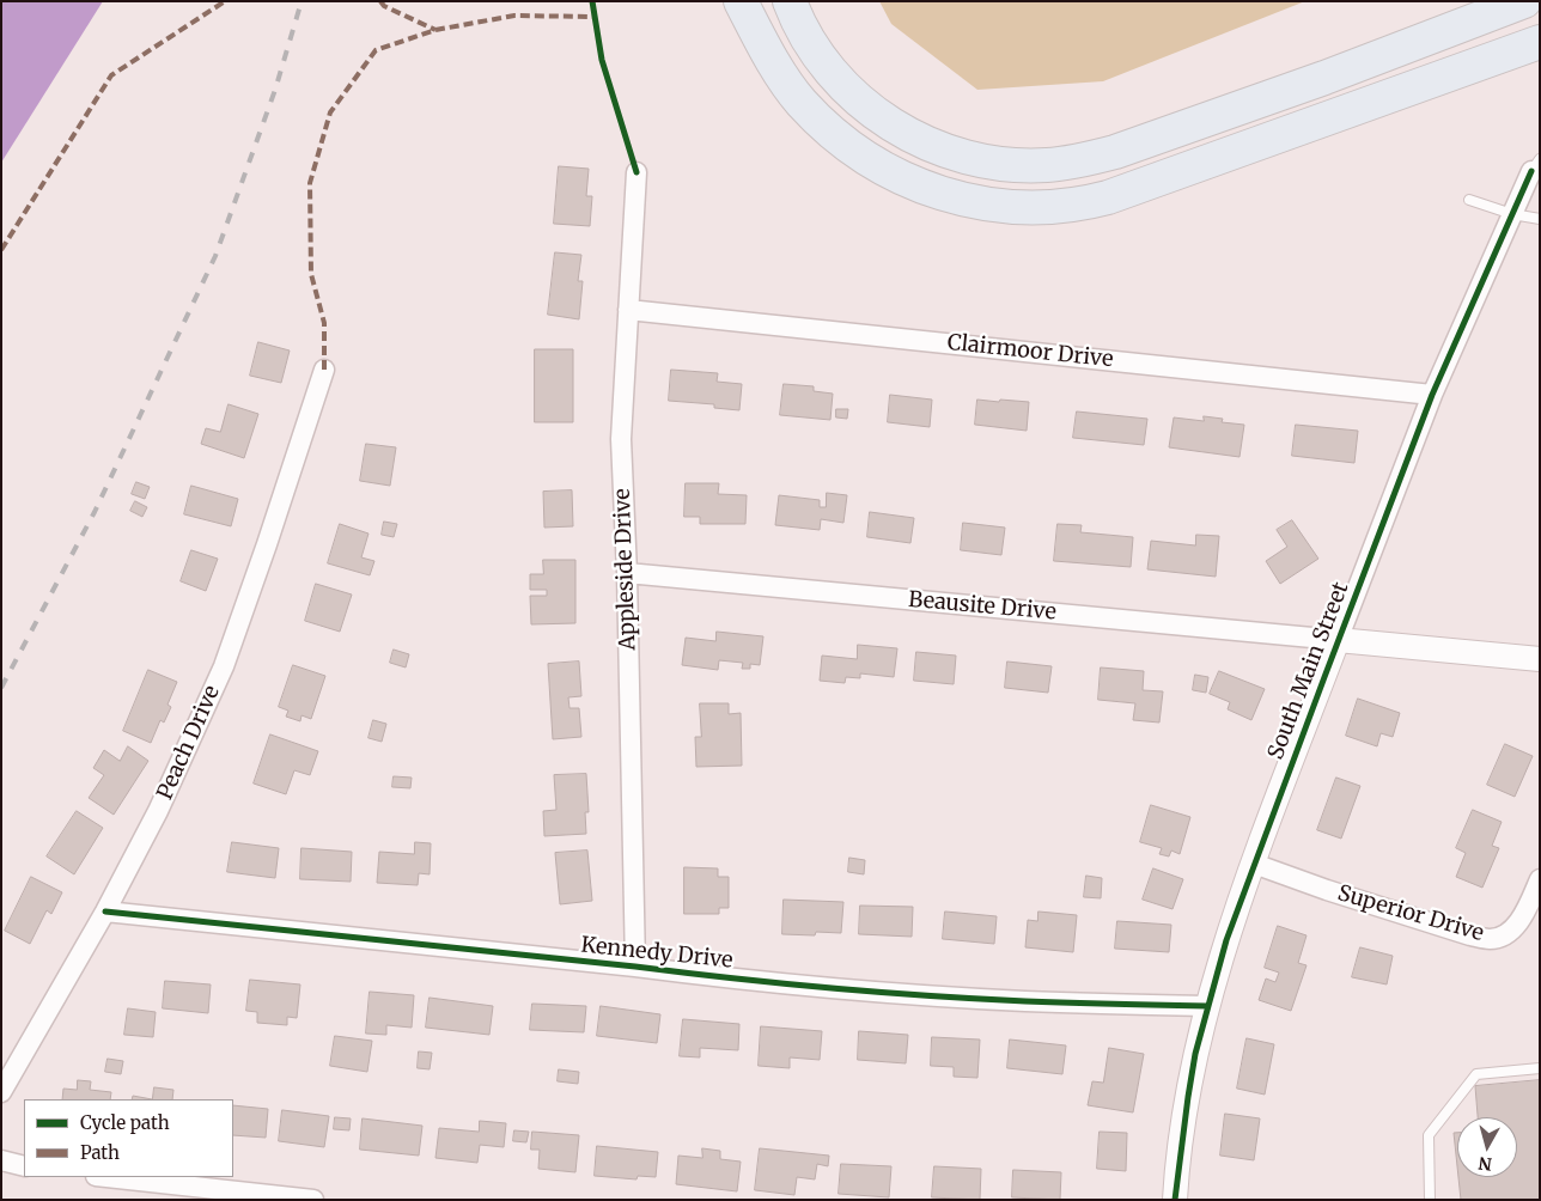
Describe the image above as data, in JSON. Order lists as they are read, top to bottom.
{
  "streets": {
    "street": [
      "Clairmoor Drive",
      "Appleside Drive",
      "Beausite Drive",
      "South Main Street",
      "Peach Drive",
      "Superior Drive",
      "Kennedy Drive"
    ]
  },
  "crossings": [
    ["Clairmoor Drive", "Appleside Drive"],
    ["Clairmoor Drive", "South Main Street"],
    ["Appleside Drive", "Beausite Drive"],
    ["Appleside Drive", "Kennedy Drive"],
    ["Beausite Drive", "South Main Street"],
    ["South Main Street", "Superior Drive"],
    ["South Main Street", "Kennedy Drive"],
    ["Peach Drive", "Kennedy Drive"]
  ],
  "legend": ["Cycle path", "Path"],
  "north": "bottom"
}
